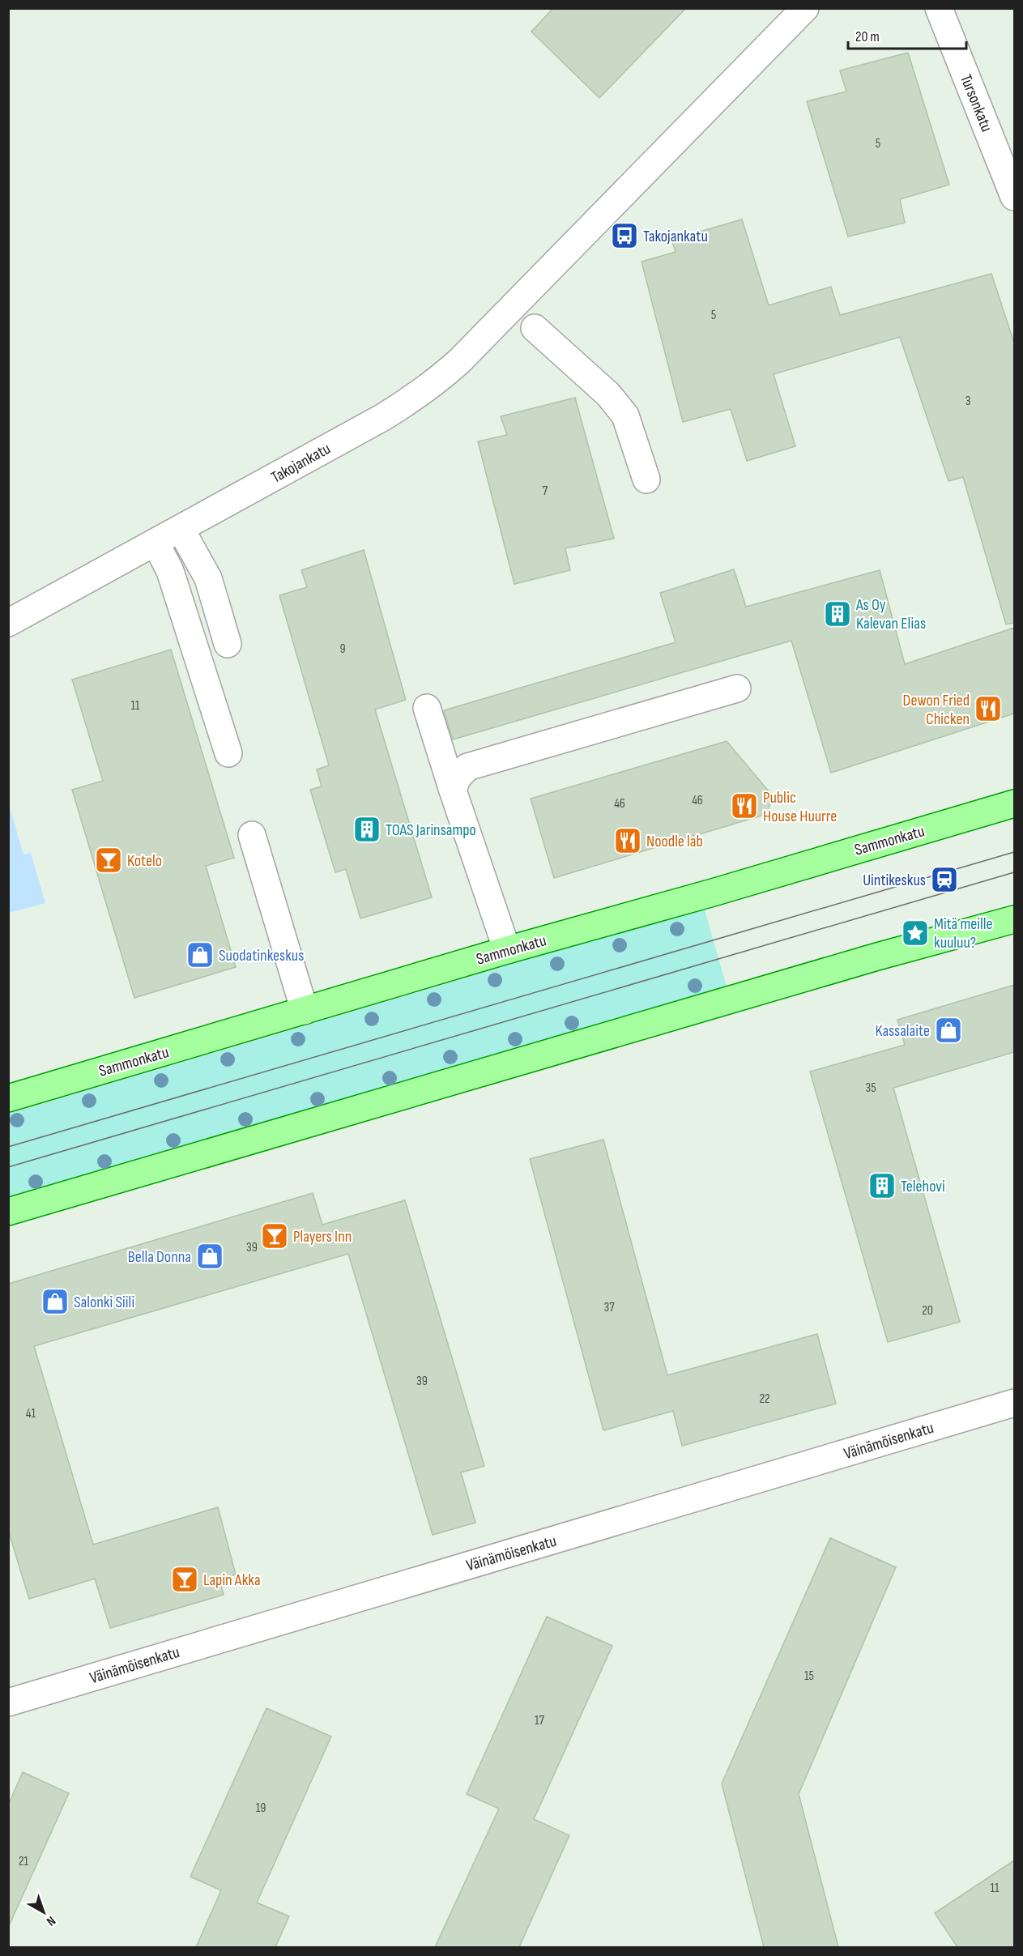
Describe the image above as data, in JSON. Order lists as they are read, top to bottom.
{
  "streets": {
    "main road": ["Sammonkatu"],
    "street": ["Tursonkatu", "Takojankatu", "Väinämöisenkatu"]
  },
  "places": {
    "bus stop": ["Takojankatu"],
    "building": ["As Oy Kalevan Elias", "TOAS Jarinsampo", "Telehovi"],
    "restaurant": ["Dewon Fried Chicken", "Public House Huurre", "Noodle lab"],
    "bar": ["Kotelo", "Players Inn", "Lapin Akka"],
    "station": ["Uintikeskus"],
    "place": ["Mitä meille kuuluu?"],
    "shop": [
      "Suodatinkeskus",
      "Kassalaite",
      "Bella Donna",
      "Salonki Siili"
    ]
  },
  "house_numbers": [
    "5",
    "5",
    "3",
    "7",
    "9",
    "11",
    "46",
    "46",
    "35",
    "39",
    "37",
    "20",
    "39",
    "22",
    "41",
    "15",
    "17",
    "19",
    "21",
    "11"
  ],
  "scale_bar": "20 m",
  "north": "bottom right"
}
